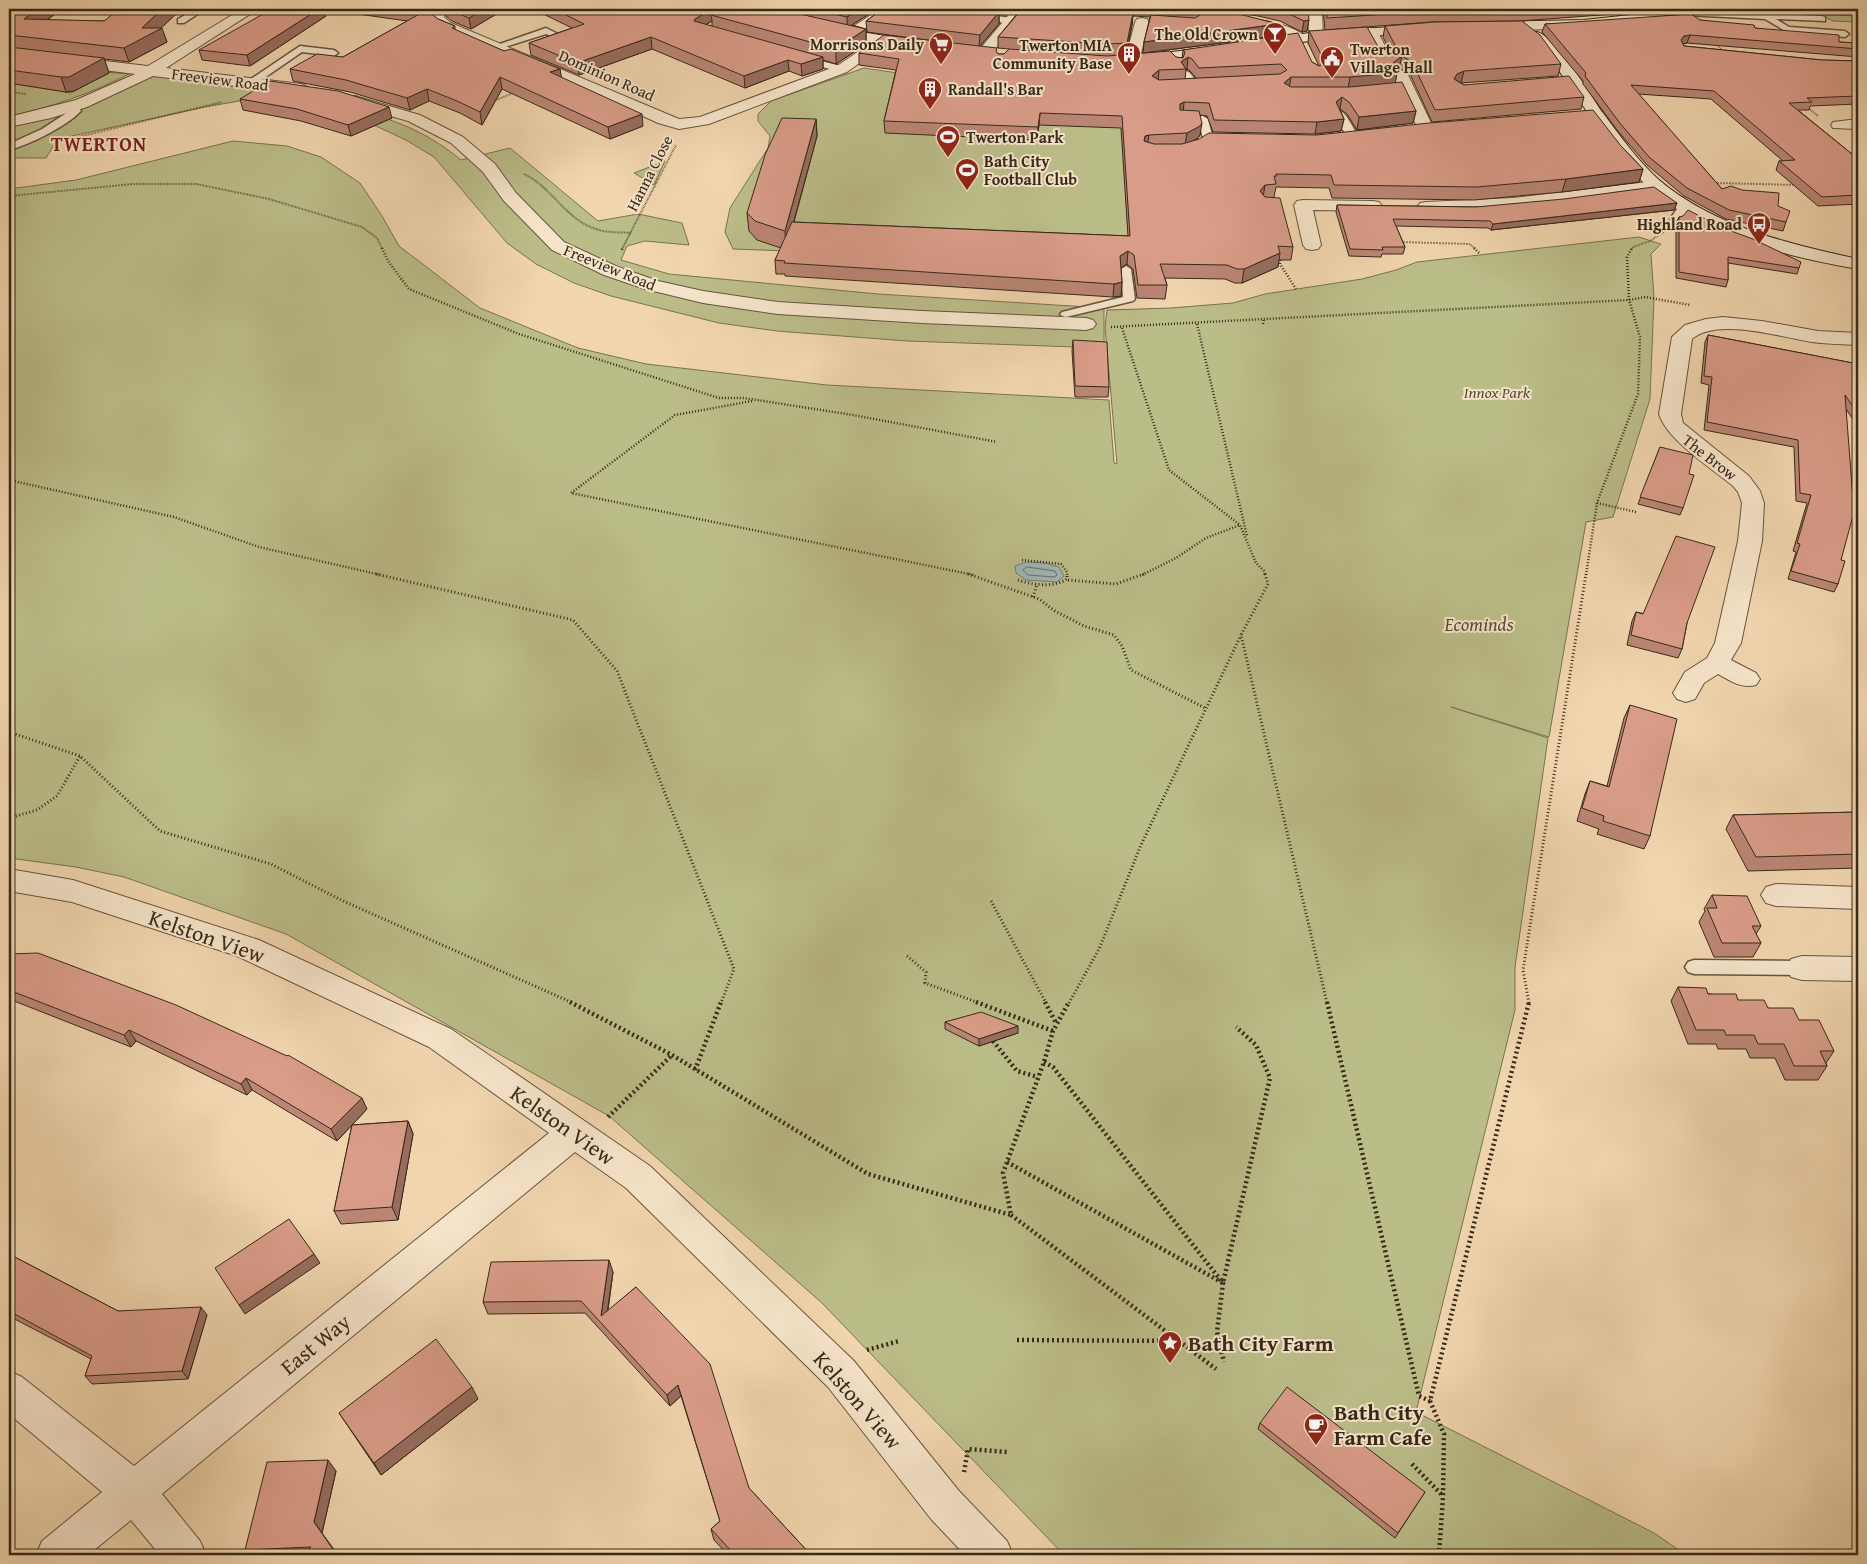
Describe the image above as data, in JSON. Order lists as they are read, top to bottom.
{
  "streets": {
    "street": [
      "Dominion Road",
      "Freeview Road",
      "The Brow",
      "Kelston View",
      "East Way"
    ],
    "path": ["Hanna Close"]
  },
  "crossings": [
    ["Dominion Road", "Hanna Close"],
    ["Freeview Road", "Hanna Close"],
    ["Kelston View", "East Way"]
  ],
  "districts": ["TWERTON"],
  "parks": ["Innox Park", "Ecominds"],
  "places": {
    "bar": ["The Old Crown"],
    "supermarket": ["Morrisons Daily"],
    "building": ["Twerton MIA Community Base", "Randall's Bar"],
    "public building": ["Twerton Village Hall"],
    "sports": ["Twerton Park", "Bath City Football Club"],
    "bus stop": ["Highland Road"],
    "place": ["Bath City Farm"],
    "cafe": ["Bath City Farm Cafe"]
  }
}
